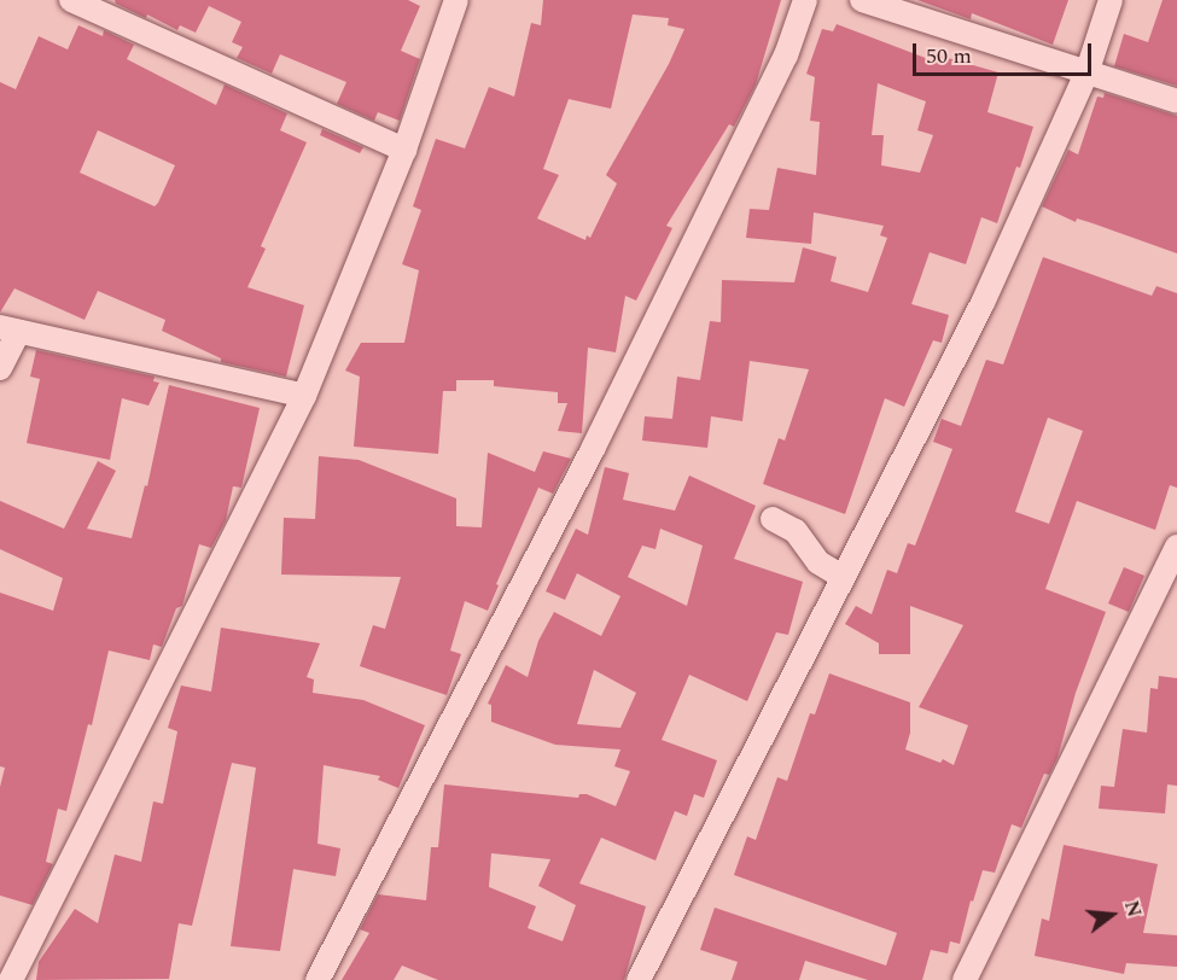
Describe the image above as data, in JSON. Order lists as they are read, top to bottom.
{
  "scale_bar": "50 m",
  "north": "right"
}
